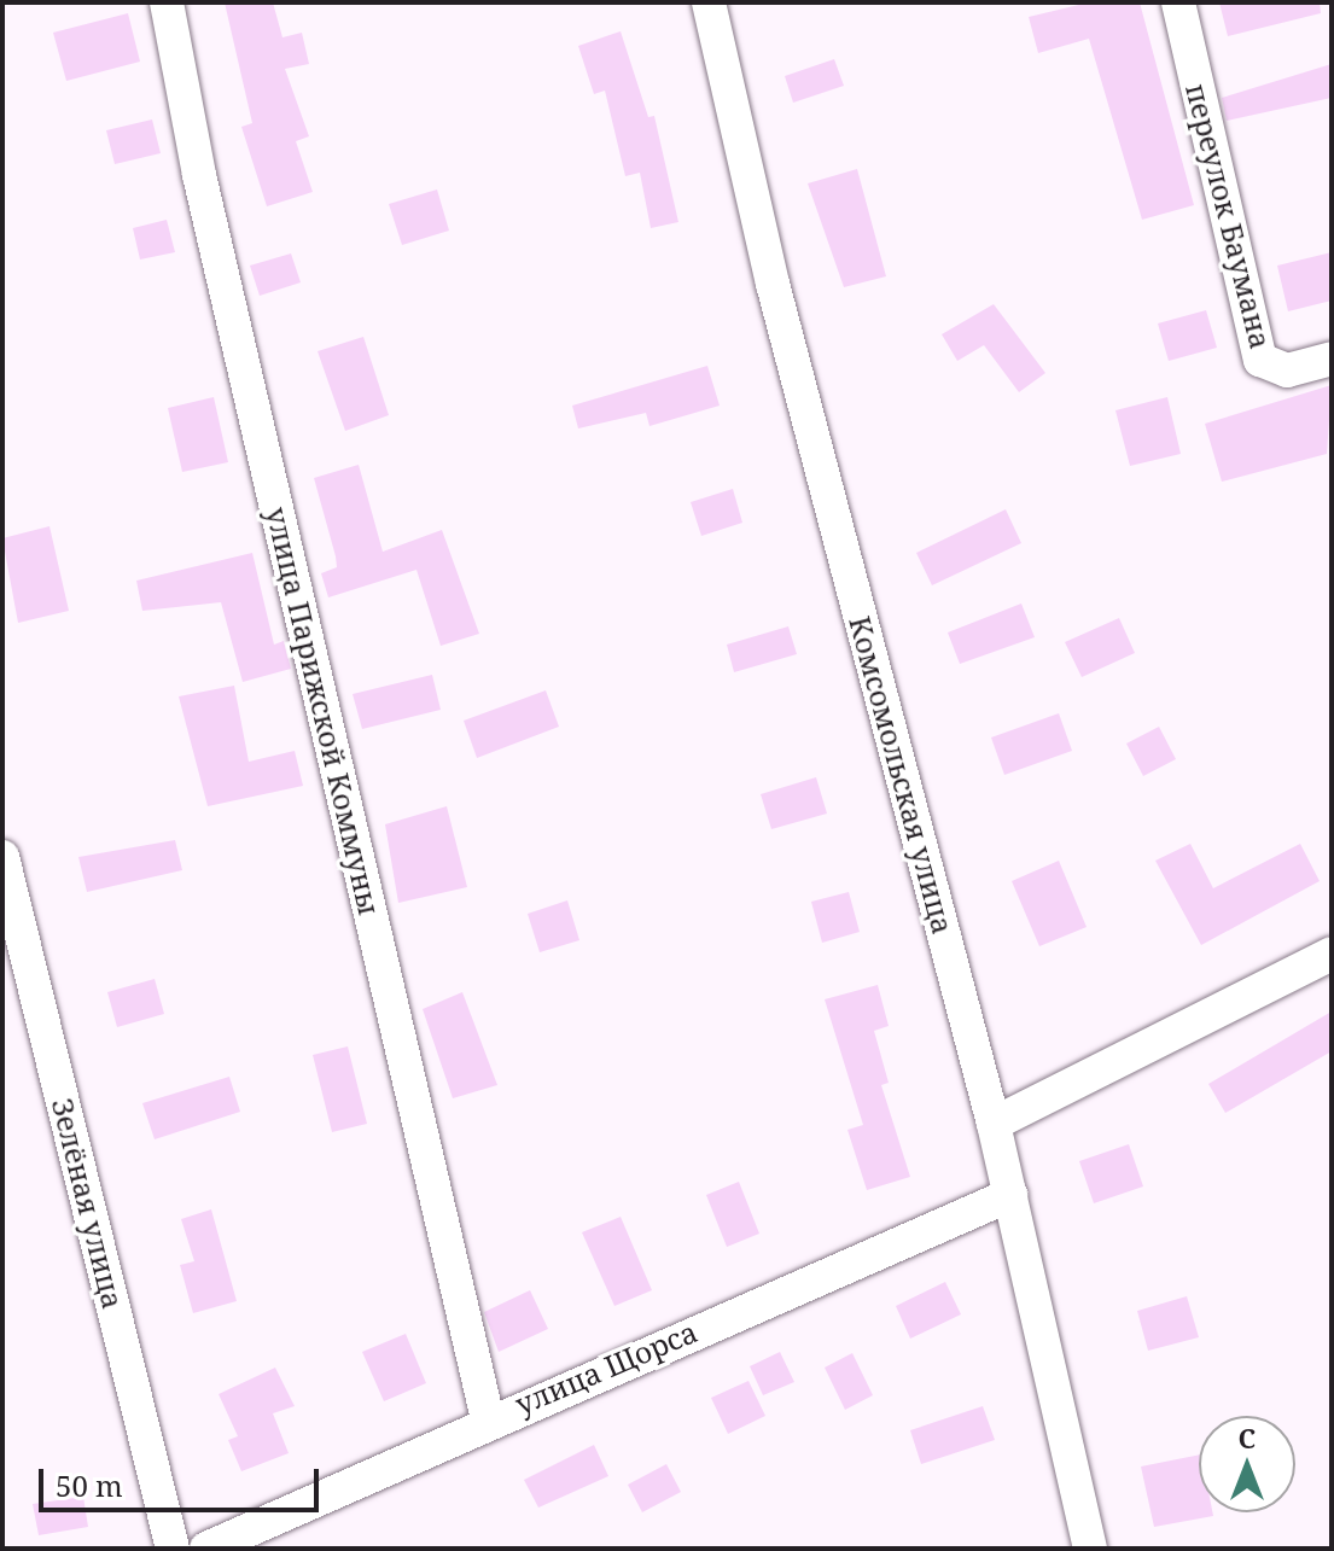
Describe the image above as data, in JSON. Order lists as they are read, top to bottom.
{
  "streets": {
    "street": [
      "переулок Баумана",
      "улица Парижской Коммуны",
      "Комсомольская улица",
      "Зелёная улица",
      "улица Щорса"
    ]
  },
  "crossings": [
    ["улица Парижской Коммуны", "улица Щорса"],
    ["Комсомольская улица", "улица Щорса"]
  ],
  "scale_bar": "50 m",
  "north": "top"
}
